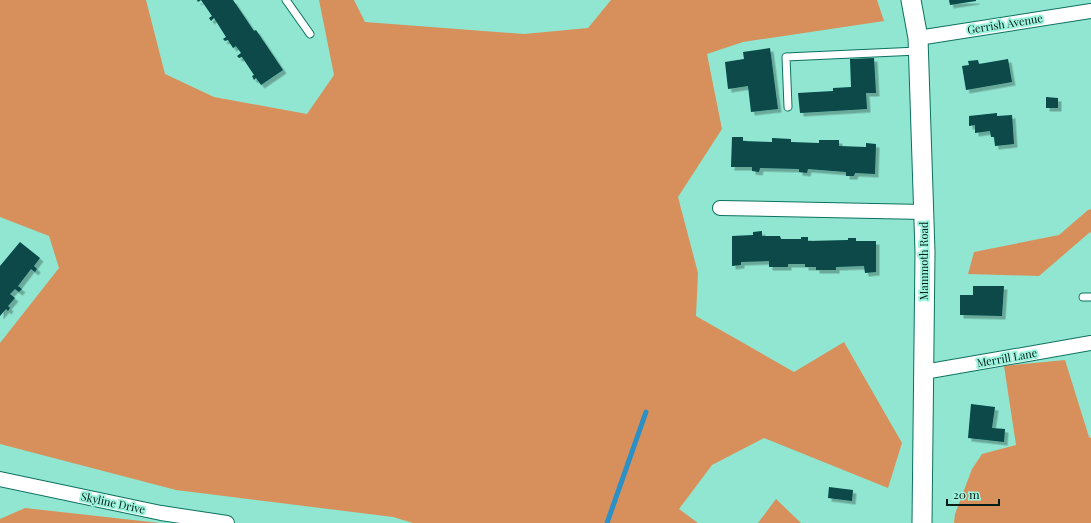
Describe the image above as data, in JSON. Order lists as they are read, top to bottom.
{
  "streets": {
    "main road": ["Mammoth Road"],
    "street": ["Gerrish Avenue", "Merrill Lane", "Skyline Drive"]
  },
  "crossings": [
    ["Gerrish Avenue", "Mammoth Road"],
    ["Mammoth Road", "Merrill Lane"]
  ],
  "scale_bar": "20 m"
}
